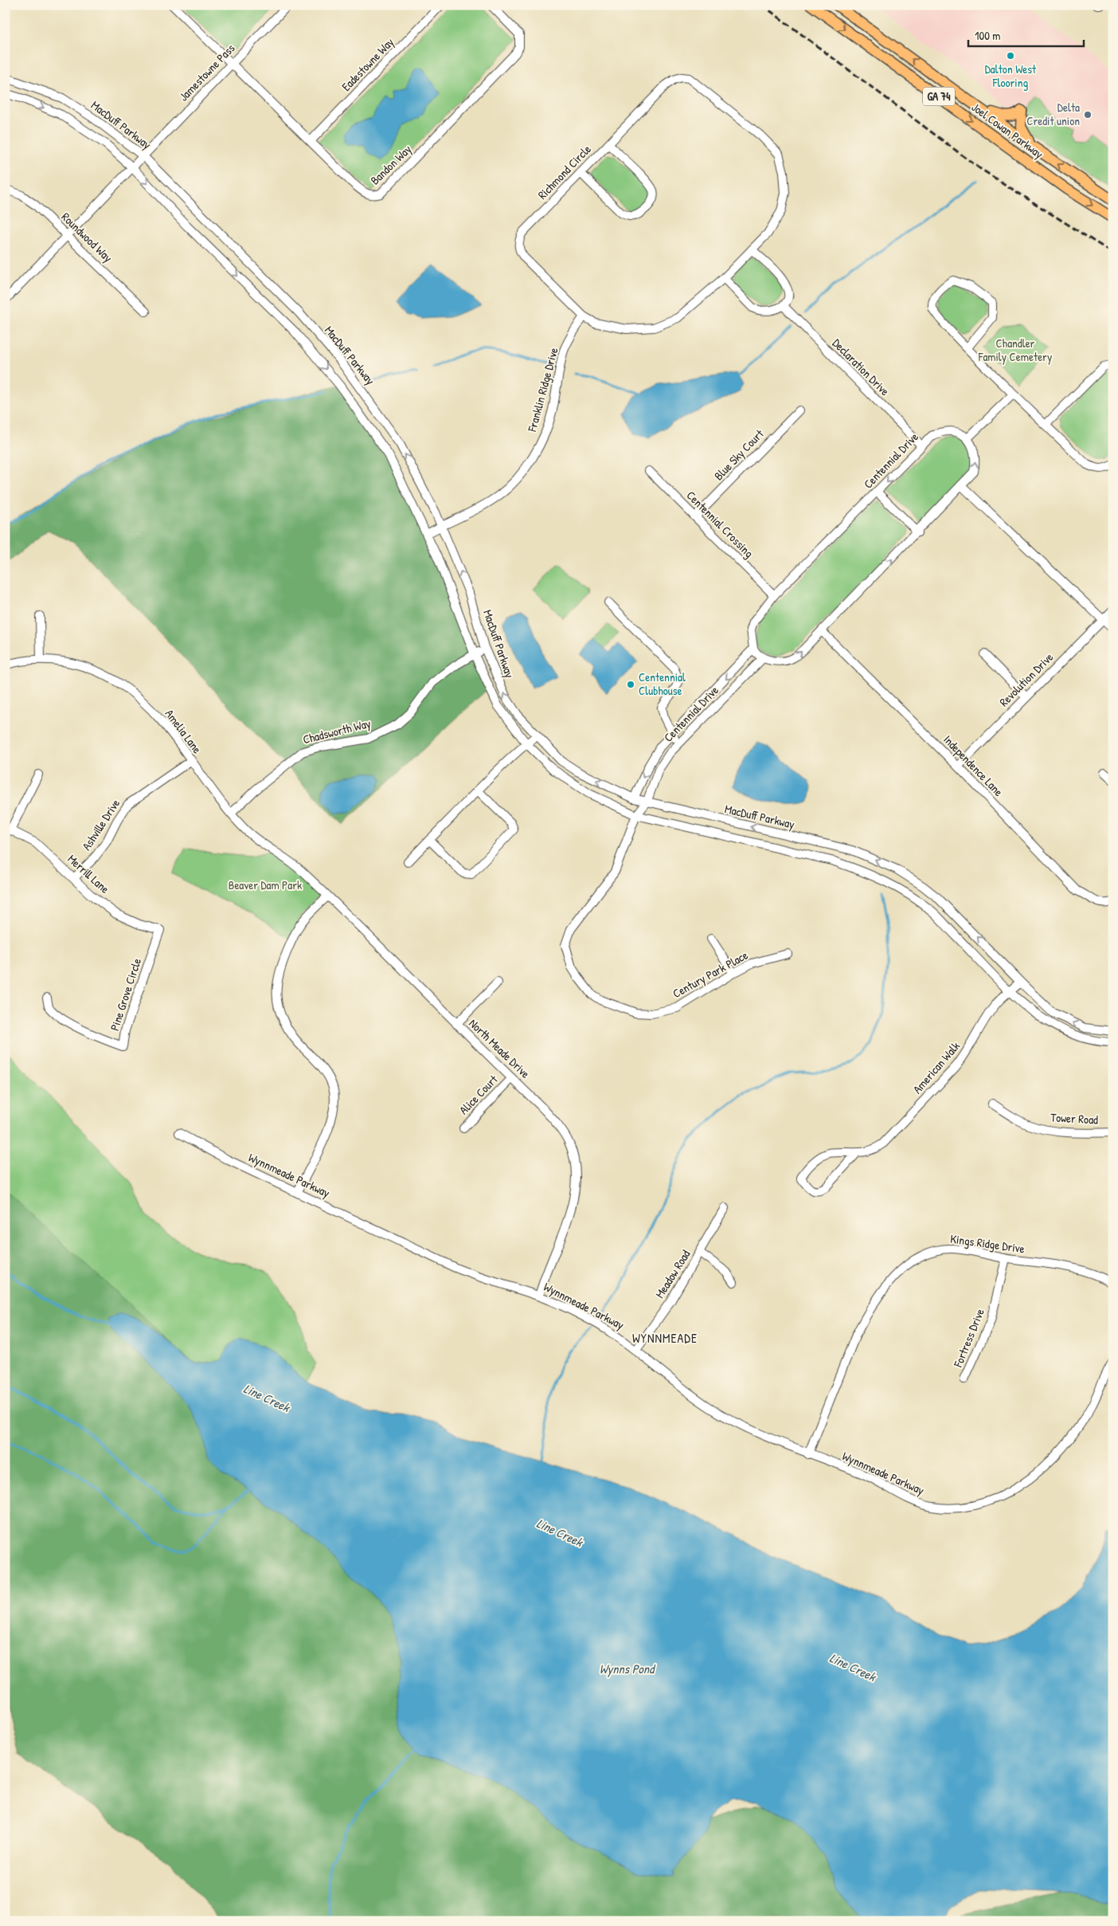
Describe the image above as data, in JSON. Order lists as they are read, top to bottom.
{
  "streets": {
    "main road": ["GA 74", "Joel Cowan Parkway"],
    "street": [
      "Eadestowne Way",
      "Jamestowne Pass",
      "MacDuff Parkway",
      "Bandon Way",
      "Richmond Circle",
      "Roundwood Way",
      "Declaration Drive",
      "Franklin Ridge Drive",
      "Blue Sky Court",
      "Centennial Drive",
      "Centennial Crossing",
      "Revolution Drive",
      "Amelia Lane",
      "Chadsworth Way",
      "Independence Lane",
      "Ashville Drive",
      "Merrill Lane",
      "Century Park Place",
      "Pine Grove Circle",
      "North Meade Drive",
      "American Walk",
      "Alice Court",
      "Tower Road",
      "Wynnmeade Parkway",
      "Kings Ridge Drive",
      "Meadow Road",
      "Fortress Drive"
    ]
  },
  "crossings": [
    ["Eadestowne Way", "Bandon Way"],
    ["Jamestowne Pass", "MacDuff Parkway"],
    ["Jamestowne Pass", "Bandon Way"],
    ["Jamestowne Pass", "Roundwood Way"],
    ["MacDuff Parkway", "Franklin Ridge Drive"],
    ["MacDuff Parkway", "Centennial Drive"],
    ["MacDuff Parkway", "Chadsworth Way"],
    ["MacDuff Parkway", "Century Park Place"],
    ["MacDuff Parkway", "American Walk"],
    ["Richmond Circle", "Franklin Ridge Drive"],
    ["Declaration Drive", "Centennial Drive"],
    ["Blue Sky Court", "Centennial Crossing"],
    ["Centennial Drive", "Centennial Crossing"],
    ["Revolution Drive", "Independence Lane"],
    ["Amelia Lane", "Chadsworth Way"],
    ["Amelia Lane", "Ashville Drive"],
    ["Amelia Lane", "North Meade Drive"],
    ["Ashville Drive", "Merrill Lane"],
    ["Merrill Lane", "Pine Grove Circle"],
    ["North Meade Drive", "Alice Court"],
    ["North Meade Drive", "Wynnmeade Parkway"],
    ["Wynnmeade Parkway", "Kings Ridge Drive"],
    ["Wynnmeade Parkway", "Meadow Road"],
    ["Kings Ridge Drive", "Fortress Drive"]
  ],
  "districts": ["WYNNMEADE"],
  "water": ["Line Creek", "Wynns Pond"],
  "parks": ["Chandler Family Cemetery", "Beaver Dam Park"],
  "places": ["Dalton West Flooring", "Delta Credit union", "Centennial Clubhouse"],
  "scale_bar": "100 m"
}
